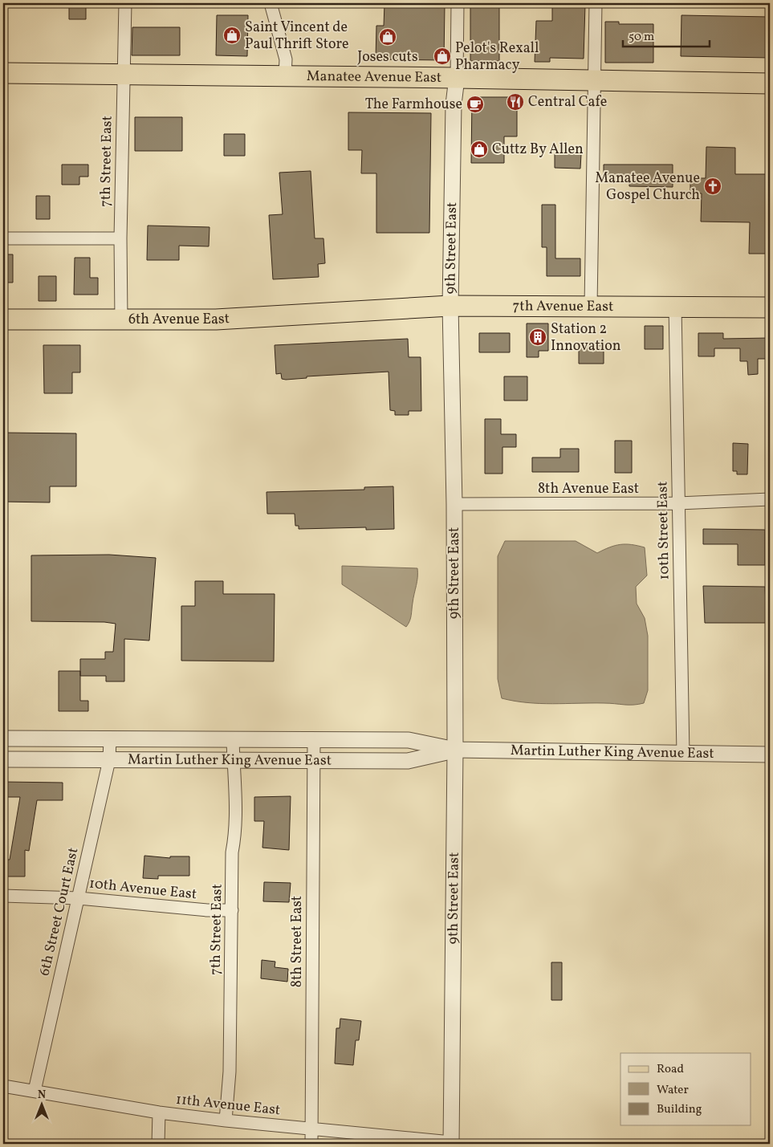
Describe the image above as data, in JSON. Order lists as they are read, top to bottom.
{
  "streets": {
    "main road": ["Manatee Avenue East", "7th Avenue East", "6th Avenue East"],
    "street": [
      "7th Street East",
      "9th Street East",
      "8th Avenue East",
      "10th Street East",
      "Martin Luther King Avenue East",
      "10th Avenue East",
      "6th Street Court East",
      "8th Street East",
      "11th Avenue East"
    ]
  },
  "crossings": [
    ["Manatee Avenue East", "7th Street East"],
    ["Manatee Avenue East", "9th Street East"],
    ["7th Street East", "6th Avenue East"],
    ["7th Street East", "Martin Luther King Avenue East"],
    ["7th Street East", "10th Avenue East"],
    ["7th Street East", "11th Avenue East"],
    ["9th Street East", "7th Avenue East"],
    ["9th Street East", "8th Avenue East"],
    ["9th Street East", "Martin Luther King Avenue East"],
    ["9th Street East", "11th Avenue East"],
    ["7th Avenue East", "6th Avenue East"],
    ["7th Avenue East", "10th Street East"],
    ["8th Avenue East", "10th Street East"],
    ["10th Street East", "Martin Luther King Avenue East"],
    ["Martin Luther King Avenue East", "6th Street Court East"],
    ["Martin Luther King Avenue East", "8th Street East"],
    ["10th Avenue East", "6th Street Court East"],
    ["6th Street Court East", "11th Avenue East"],
    ["8th Street East", "11th Avenue East"]
  ],
  "places": {
    "shop": [
      "Saint Vincent de Paul Thrift Store",
      "Joses cuts",
      "Pelot's Rexall Pharmacy",
      "Cuttz By Allen"
    ],
    "restaurant": ["Central Cafe"],
    "cafe": ["The Farmhouse"],
    "church": ["Manatee Avenue Gospel Church"],
    "building": ["Station 2 Innovation"]
  },
  "legend": ["Road", "Water", "Building"],
  "scale_bar": "50 m",
  "north": "top"
}
